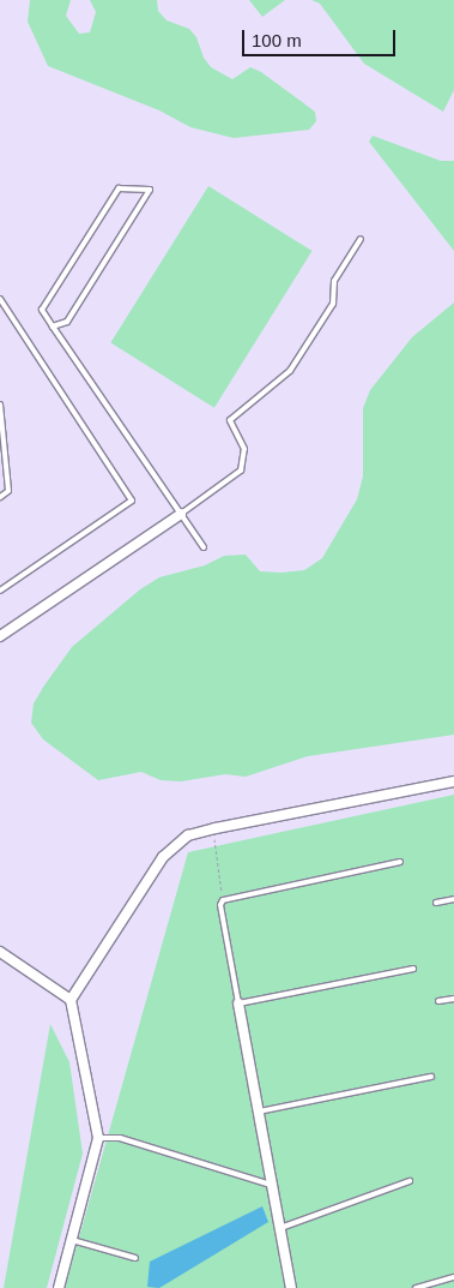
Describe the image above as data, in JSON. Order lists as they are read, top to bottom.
{
  "scale_bar": "100 m"
}
